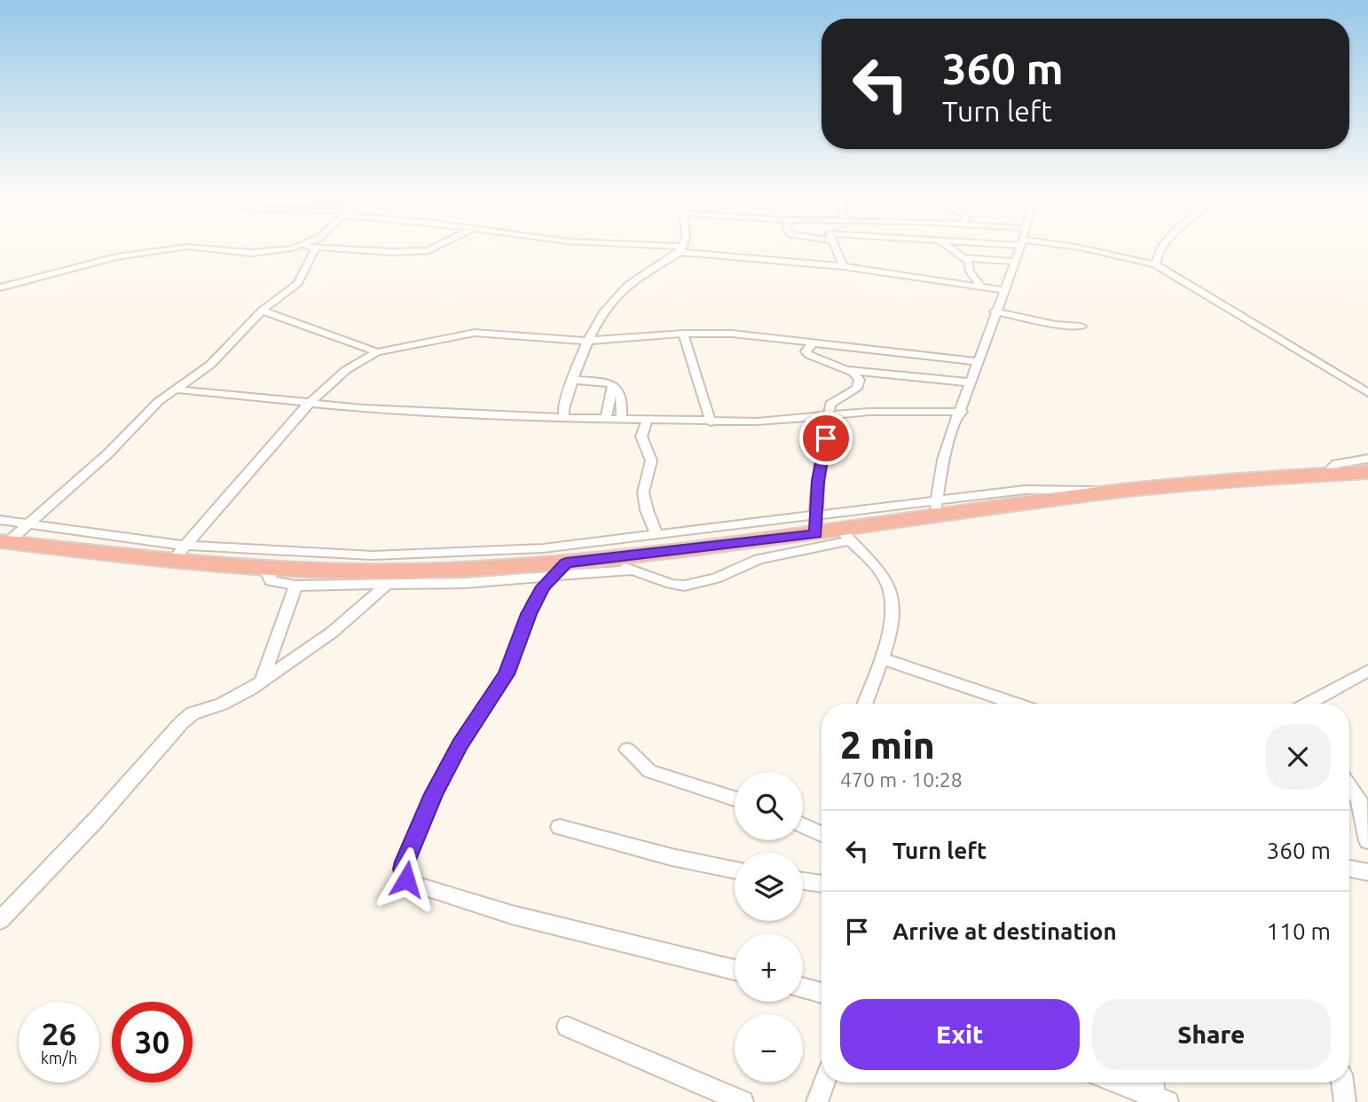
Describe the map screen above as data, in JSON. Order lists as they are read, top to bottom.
{
  "page": {
    "turn": ["360 m", "Turn left"],
    "heading": ["2 min", "470 m · 10:28"],
    "map_buttons": ["+", "−"],
    "list": [
      {
        "name": "Turn left",
        "value": "360 m"
      },
      {
        "name": "Arrive at destination",
        "value": "110 m"
      }
    ],
    "buttons": ["Exit", "Share"],
    "speed": "26 km/h",
    "limit": "30"
  }
}
